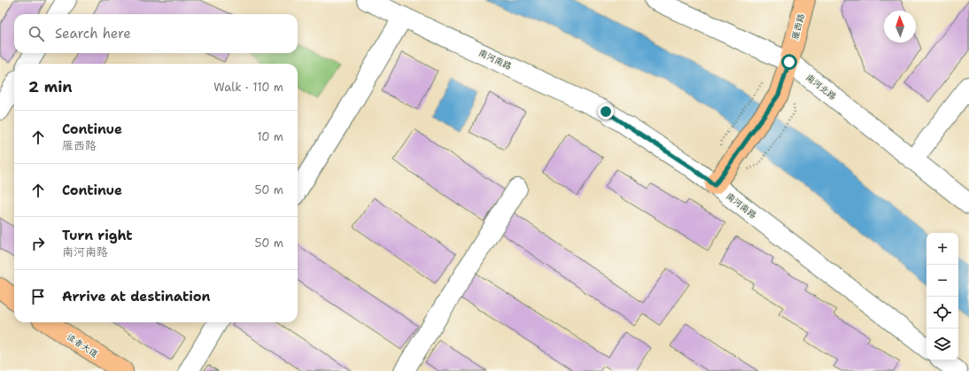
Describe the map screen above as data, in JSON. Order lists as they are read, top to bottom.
{
  "streets": {
    "main road": ["雁西路", "读者大道"],
    "street": ["南河南路", "南河北路"]
  },
  "crossings": [
    ["雁西路", "南河南路"],
    ["雁西路", "南河北路"]
  ],
  "north": "top",
  "page": {
    "search": "Search here",
    "heading": ["2 min", "Walk · 110 m"],
    "list": [
      ["Continue", "雁西路", "10 m"],
      ["Continue", "50 m"],
      ["Turn right", "南河南路", "50 m"],
      "Arrive at destination"
    ],
    "map_buttons": ["+", "−"]
  }
}
